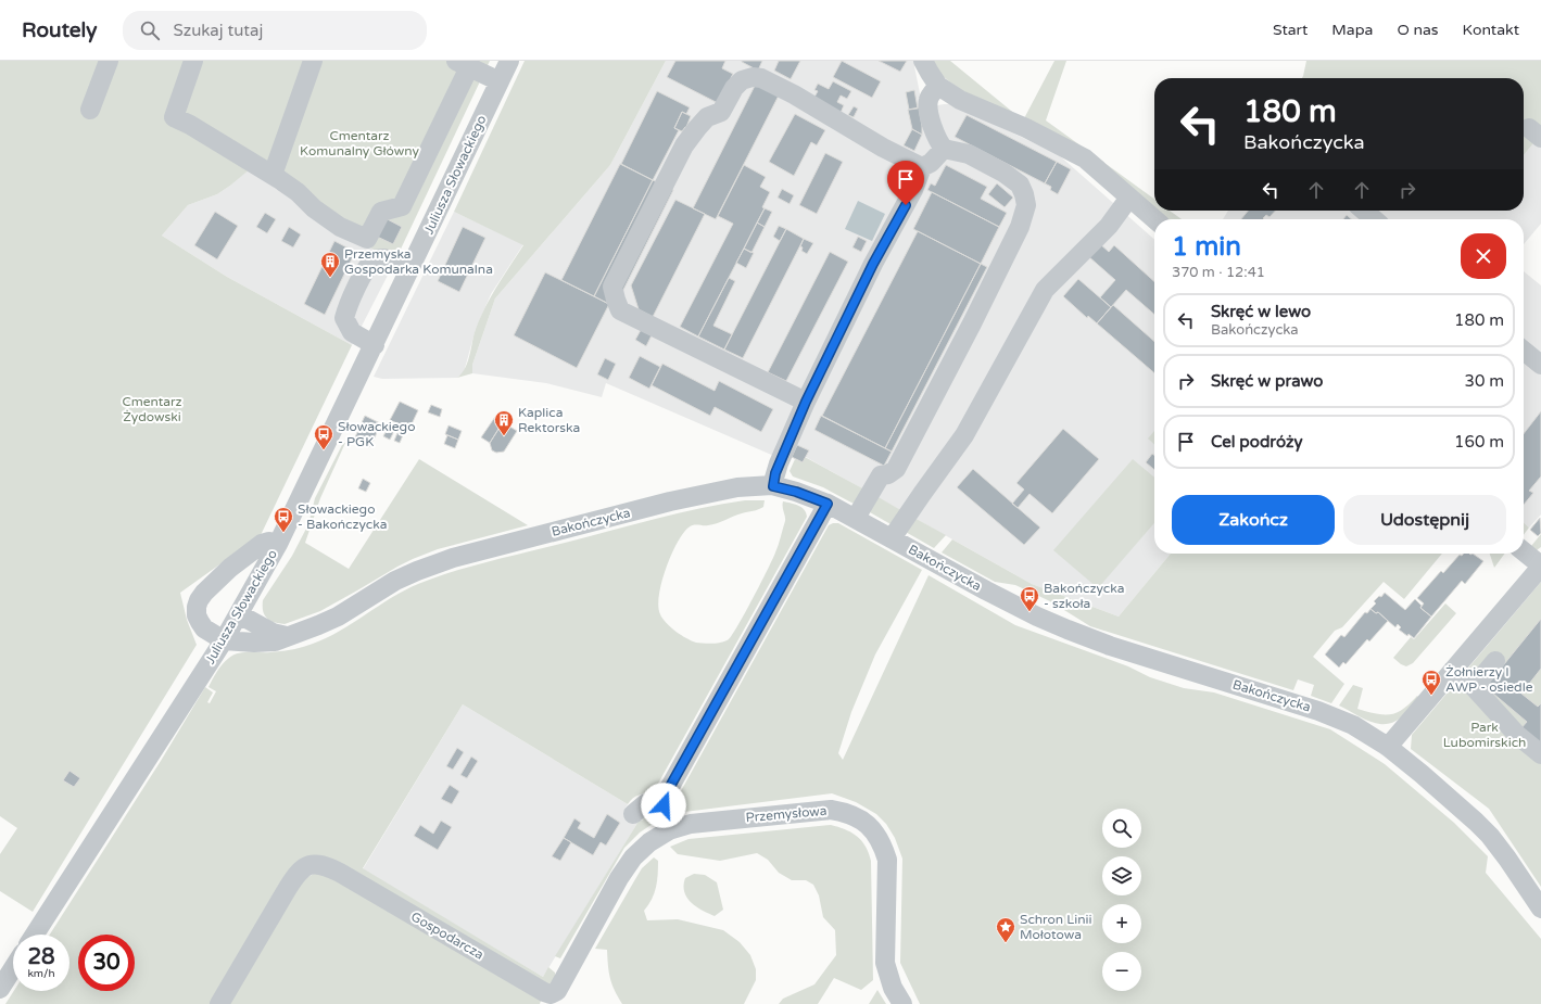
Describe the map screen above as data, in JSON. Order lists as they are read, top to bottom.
{
  "streets": {
    "street": [
      "Juliusza Słowackiego",
      "Bakończycka",
      "Przemysłowa",
      "Gospodarcza"
    ]
  },
  "crossings": [
    ["Juliusza Słowackiego", "Bakończycka"],
    ["Przemysłowa", "Gospodarcza"]
  ],
  "parks": ["Cmentarz Komunalny Główny", "Cmentarz Żydowski", "Park Lubomirskich"],
  "places": {
    "building": ["Przemyska Gospodarka Komunalna", "Kaplica Rektorska"],
    "bus stop": [
      "Słowackiego - PGK",
      "Słowackiego - Bakończycka",
      "Bakończycka - szkoła",
      "Żołnierzy I AWP - osiedle"
    ],
    "place": ["Schron Linii Mołotowa"]
  },
  "page": {
    "header": "Routely",
    "search": "Szukaj tutaj",
    "nav": [
      "Start",
      "Mapa",
      "O nas",
      "Kontakt"
    ],
    "turn": ["180 m", "Bakończycka"],
    "heading": ["1 min", "370 m · 12:41"],
    "list": [
      {
        "name": "Skręć w lewo",
        "note": "Bakończycka",
        "value": "180 m"
      },
      {
        "name": "Skręć w prawo",
        "value": "30 m"
      },
      {
        "name": "Cel podróży",
        "value": "160 m"
      }
    ],
    "buttons": ["Zakończ", "Udostępnij"],
    "map_buttons": ["+", "−"],
    "speed": "28 km/h",
    "limit": "30"
  }
}
